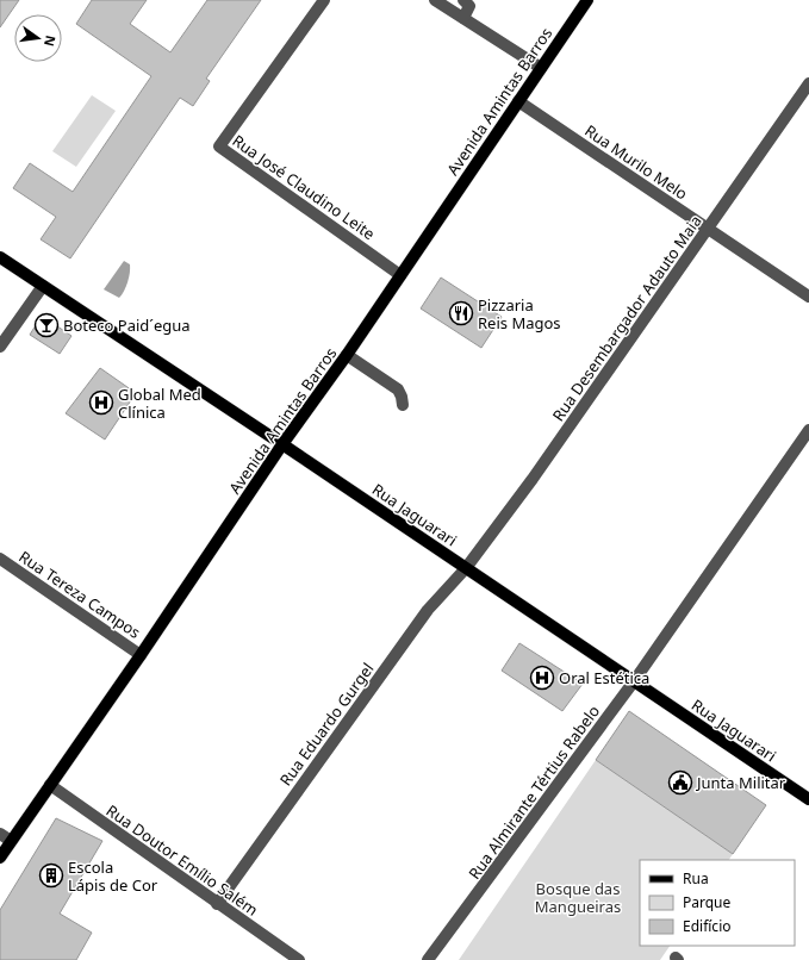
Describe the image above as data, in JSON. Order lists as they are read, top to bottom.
{
  "streets": {
    "main road": ["Avenida Amintas Barros", "Rua Jaguarari"],
    "street": [
      "Rua Murilo Melo",
      "Rua José Claudino Leite",
      "Rua Desembargador Adauto Maia",
      "Rua Tereza Campos",
      "Rua Eduardo Gurgel",
      "Rua Almirante Tértius Rabelo",
      "Rua Doutor Emílio Salém"
    ]
  },
  "crossings": [
    ["Avenida Amintas Barros", "Rua Murilo Melo"],
    ["Avenida Amintas Barros", "Rua José Claudino Leite"],
    ["Avenida Amintas Barros", "Rua Jaguarari"],
    ["Avenida Amintas Barros", "Rua Tereza Campos"],
    ["Avenida Amintas Barros", "Rua Doutor Emílio Salém"],
    ["Rua Murilo Melo", "Rua Desembargador Adauto Maia"],
    ["Rua Desembargador Adauto Maia", "Rua Jaguarari"],
    ["Rua Desembargador Adauto Maia", "Rua Eduardo Gurgel"],
    ["Rua Jaguarari", "Rua Eduardo Gurgel"],
    ["Rua Jaguarari", "Rua Almirante Tértius Rabelo"],
    ["Rua Eduardo Gurgel", "Rua Doutor Emílio Salém"]
  ],
  "parks": ["Bosque das Mangueiras"],
  "places": {
    "restaurant": ["Pizzaria Reis Magos"],
    "bar": ["Boteco Paid´egua"],
    "hospital": ["Global Med Clínica", "Oral Estética"],
    "public building": ["Junta Militar"],
    "building": ["Escola Lápis de Cor"]
  },
  "legend": ["Rua", "Parque", "Edifício"],
  "north": "right"
}
